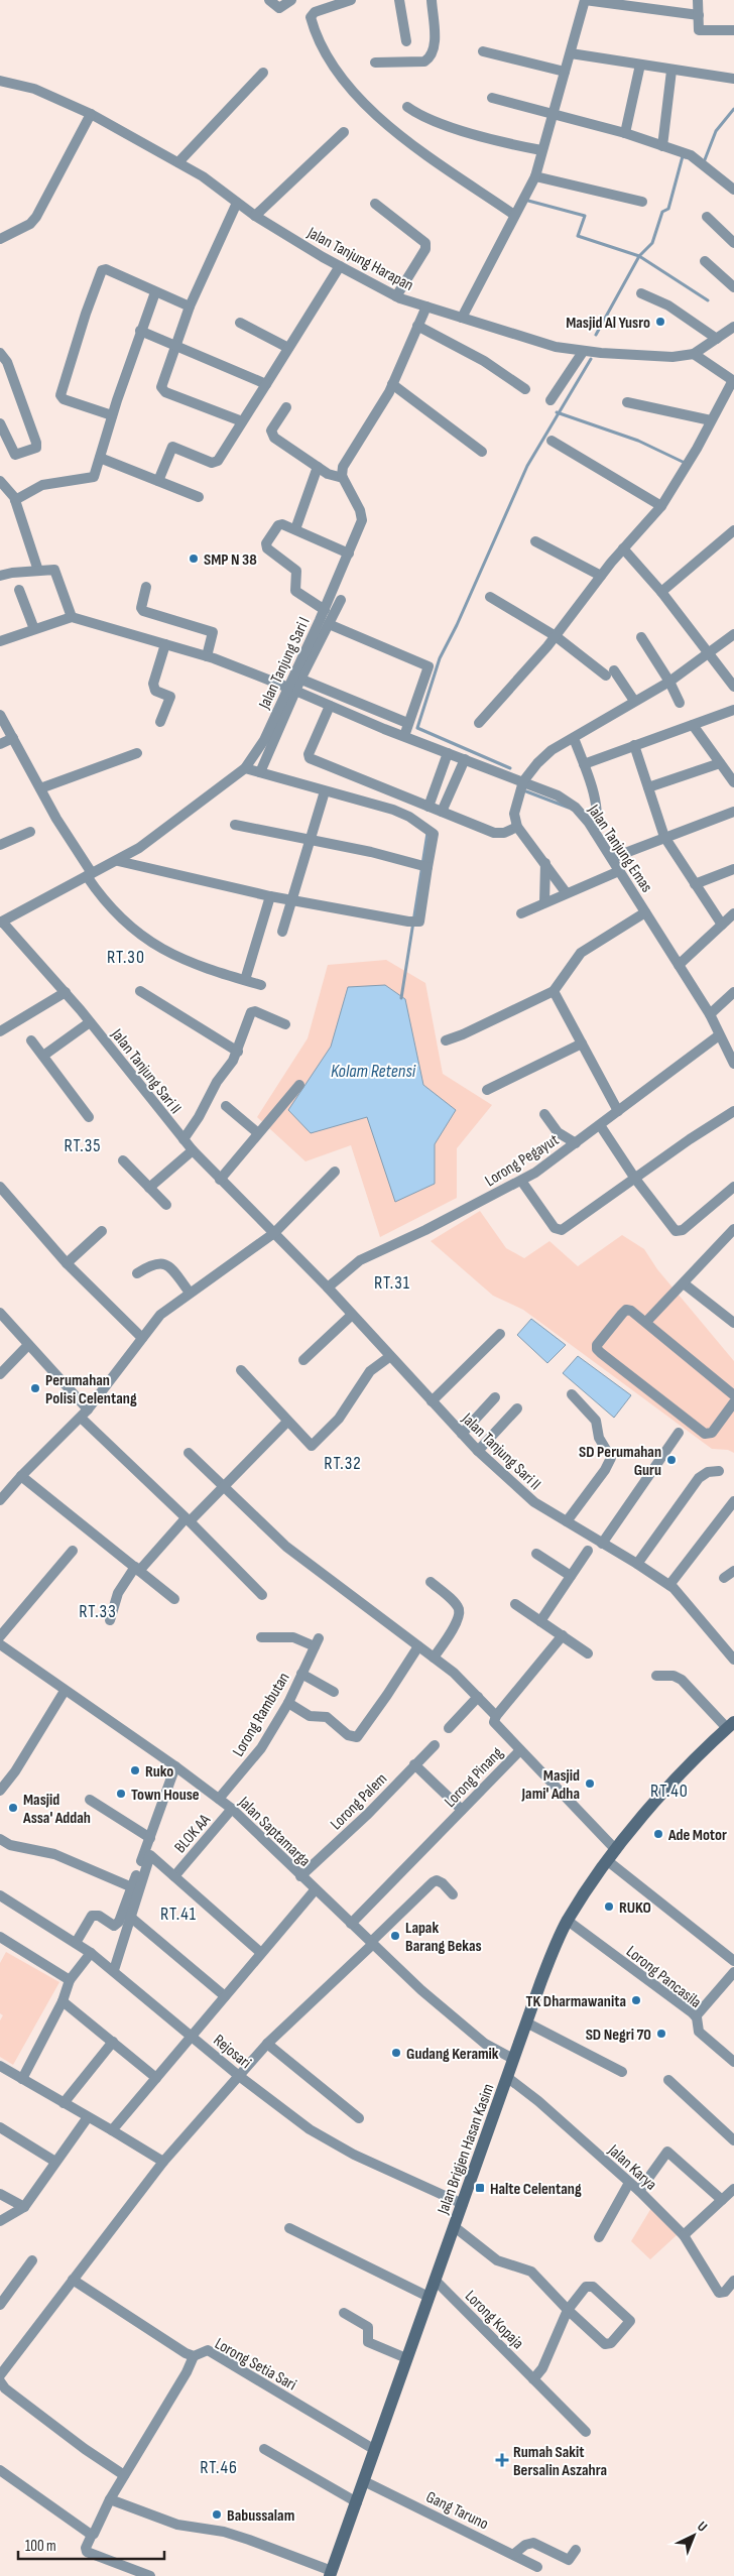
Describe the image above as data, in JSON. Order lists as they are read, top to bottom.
{
  "streets": {
    "street": [
      "Jalan Tanjung Harapan",
      "Jalan Tanjung Sari I",
      "Jalan Tanjung Emas",
      "Jalan Tanjung Sari II",
      "Lorong Pegayut",
      "Lorong Rambutan",
      "Lorong Pinang",
      "Lorong Palem",
      "Jalan Saptamarga",
      "BLOK AA",
      "Lorong Pancasila",
      "Rejosari",
      "Jalan Brigjen Hasan Kasim",
      "Jalan Karya",
      "Lorong Kopaja",
      "Lorong Setia Sari",
      "Gang Taruno"
    ]
  },
  "crossings": [
    ["Jalan Tanjung Sari I", "Jalan Tanjung Emas"],
    ["Jalan Tanjung Sari I", "Jalan Tanjung Sari II"],
    ["Jalan Tanjung Emas", "Lorong Pegayut"],
    ["Jalan Tanjung Sari II", "Lorong Pegayut"],
    ["Lorong Rambutan", "Jalan Saptamarga"],
    ["Lorong Pinang", "Jalan Saptamarga"],
    ["Lorong Pinang", "Jalan Brigjen Hasan Kasim"],
    ["Lorong Palem", "Jalan Saptamarga"],
    ["Jalan Saptamarga", "BLOK AA"],
    ["Jalan Saptamarga", "Jalan Brigjen Hasan Kasim"],
    ["Lorong Pancasila", "Jalan Brigjen Hasan Kasim"],
    ["Rejosari", "Jalan Brigjen Hasan Kasim"],
    ["Jalan Brigjen Hasan Kasim", "Jalan Karya"],
    ["Jalan Brigjen Hasan Kasim", "Lorong Kopaja"],
    ["Jalan Brigjen Hasan Kasim", "Lorong Setia Sari"],
    ["Jalan Brigjen Hasan Kasim", "Gang Taruno"]
  ],
  "districts": [
    "RT.30",
    "RT.35",
    "RT.31",
    "RT.32",
    "RT.33",
    "RT.40",
    "RT.41",
    "RT.46"
  ],
  "water": ["Kolam Retensi"],
  "places": {
    "other": [
      "Masjid Al Yusro",
      "SMP N 38",
      "Perumahan Polisi Celentang",
      "SD Perumahan Guru",
      "Ruko",
      "Masjid Jami' Adha",
      "Town House",
      "Masjid Assa' Addah",
      "Ade Motor",
      "RUKO",
      "Lapak Barang Bekas",
      "TK Dharmawanita",
      "SD Negri 70",
      "Gudang Keramik",
      "Babussalam"
    ],
    "transit": ["Halte Celentang"],
    "health": ["Rumah Sakit Bersalin Aszahra"]
  },
  "scale_bar": "100 m",
  "north": "top right"
}
